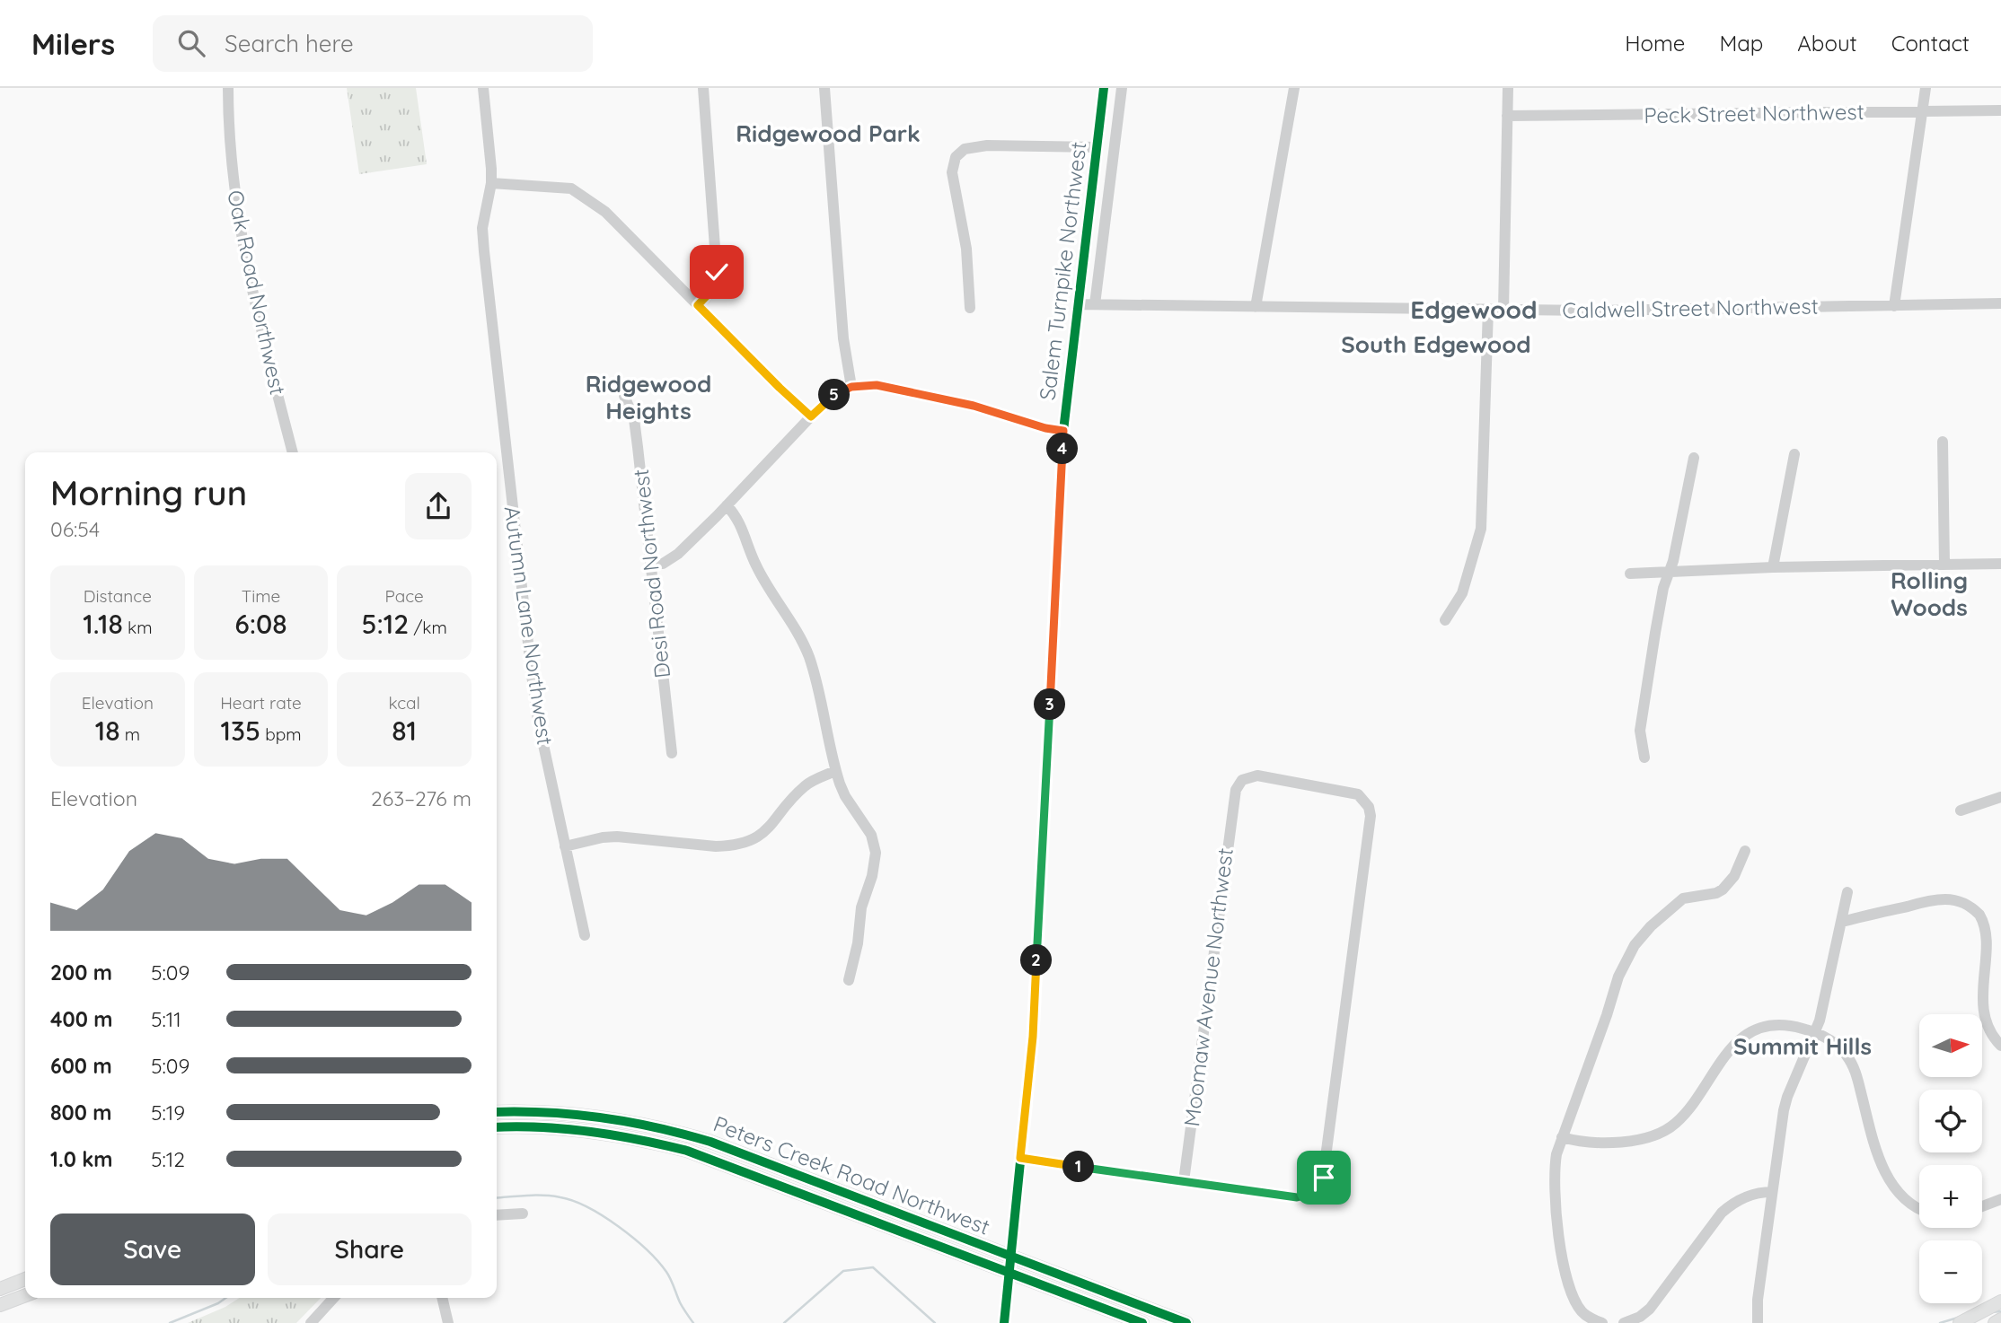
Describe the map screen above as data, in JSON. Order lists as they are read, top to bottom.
{
  "streets": {
    "main road": ["Peters Creek Road Northwest"],
    "street": [
      "Peck Street Northwest",
      "Salem Turnpike Northwest",
      "Oak Road Northwest",
      "Caldwell Street Northwest",
      "Desi Road Northwest",
      "Autumn Lane Northwest",
      "Moomaw Avenue Northwest"
    ]
  },
  "crossings": [
    ["Salem Turnpike Northwest", "Caldwell Street Northwest"],
    ["Salem Turnpike Northwest", "Peters Creek Road Northwest"]
  ],
  "districts": [
    "Ridgewood Park",
    "Edgewood",
    "South Edgewood",
    "Ridgewood Heights",
    "Rolling Woods",
    "Summit Hills"
  ],
  "north": "right",
  "page": {
    "header": "Milers",
    "search": "Search here",
    "nav": [
      "Home",
      "Map",
      "About",
      "Contact"
    ],
    "pins": [
      "5",
      "4",
      "3",
      "2",
      "1"
    ],
    "heading": ["Morning run", "06:54"],
    "stats": [
      ["Distance", "1.18 km"],
      ["Time", "6:08"],
      ["Pace", "5:12 /km"],
      ["Elevation", "18 m"],
      ["Heart rate", "135 bpm"],
      ["kcal", "81"]
    ],
    "chart": ["Elevation", "263–276 m"],
    "list": [
      {
        "name": "200 m",
        "note": "5:09"
      },
      {
        "name": "400 m",
        "note": "5:11"
      },
      {
        "name": "600 m",
        "note": "5:09"
      },
      {
        "name": "800 m",
        "note": "5:19"
      },
      {
        "name": "1.0 km",
        "note": "5:12"
      }
    ],
    "map_buttons": ["+", "−"],
    "buttons": ["Save", "Share"]
  }
}
